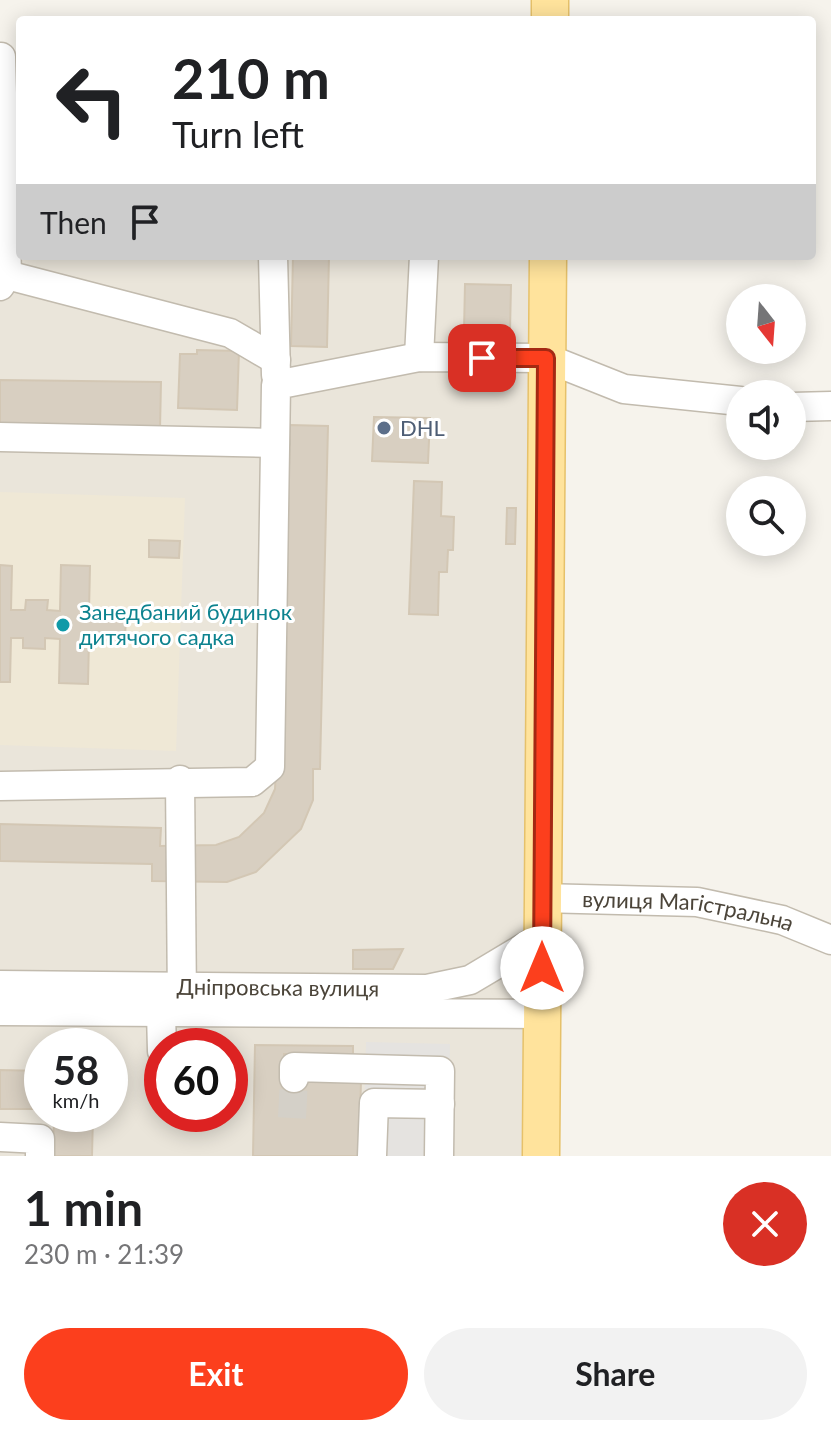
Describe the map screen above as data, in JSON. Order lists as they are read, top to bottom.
{
  "streets": {
    "street": ["вулиця Магістральна", "Дніпровська вулиця"]
  },
  "places": ["DHL", "Занедбаний будинок дитячого садка"],
  "north": "bottom",
  "page": {
    "turn": ["210 m", "Turn left"],
    "then": "Then",
    "speed": "58 km/h",
    "limit": "60",
    "heading": ["1 min", "230 m · 21:39"],
    "buttons": ["Exit", "Share"]
  }
}
